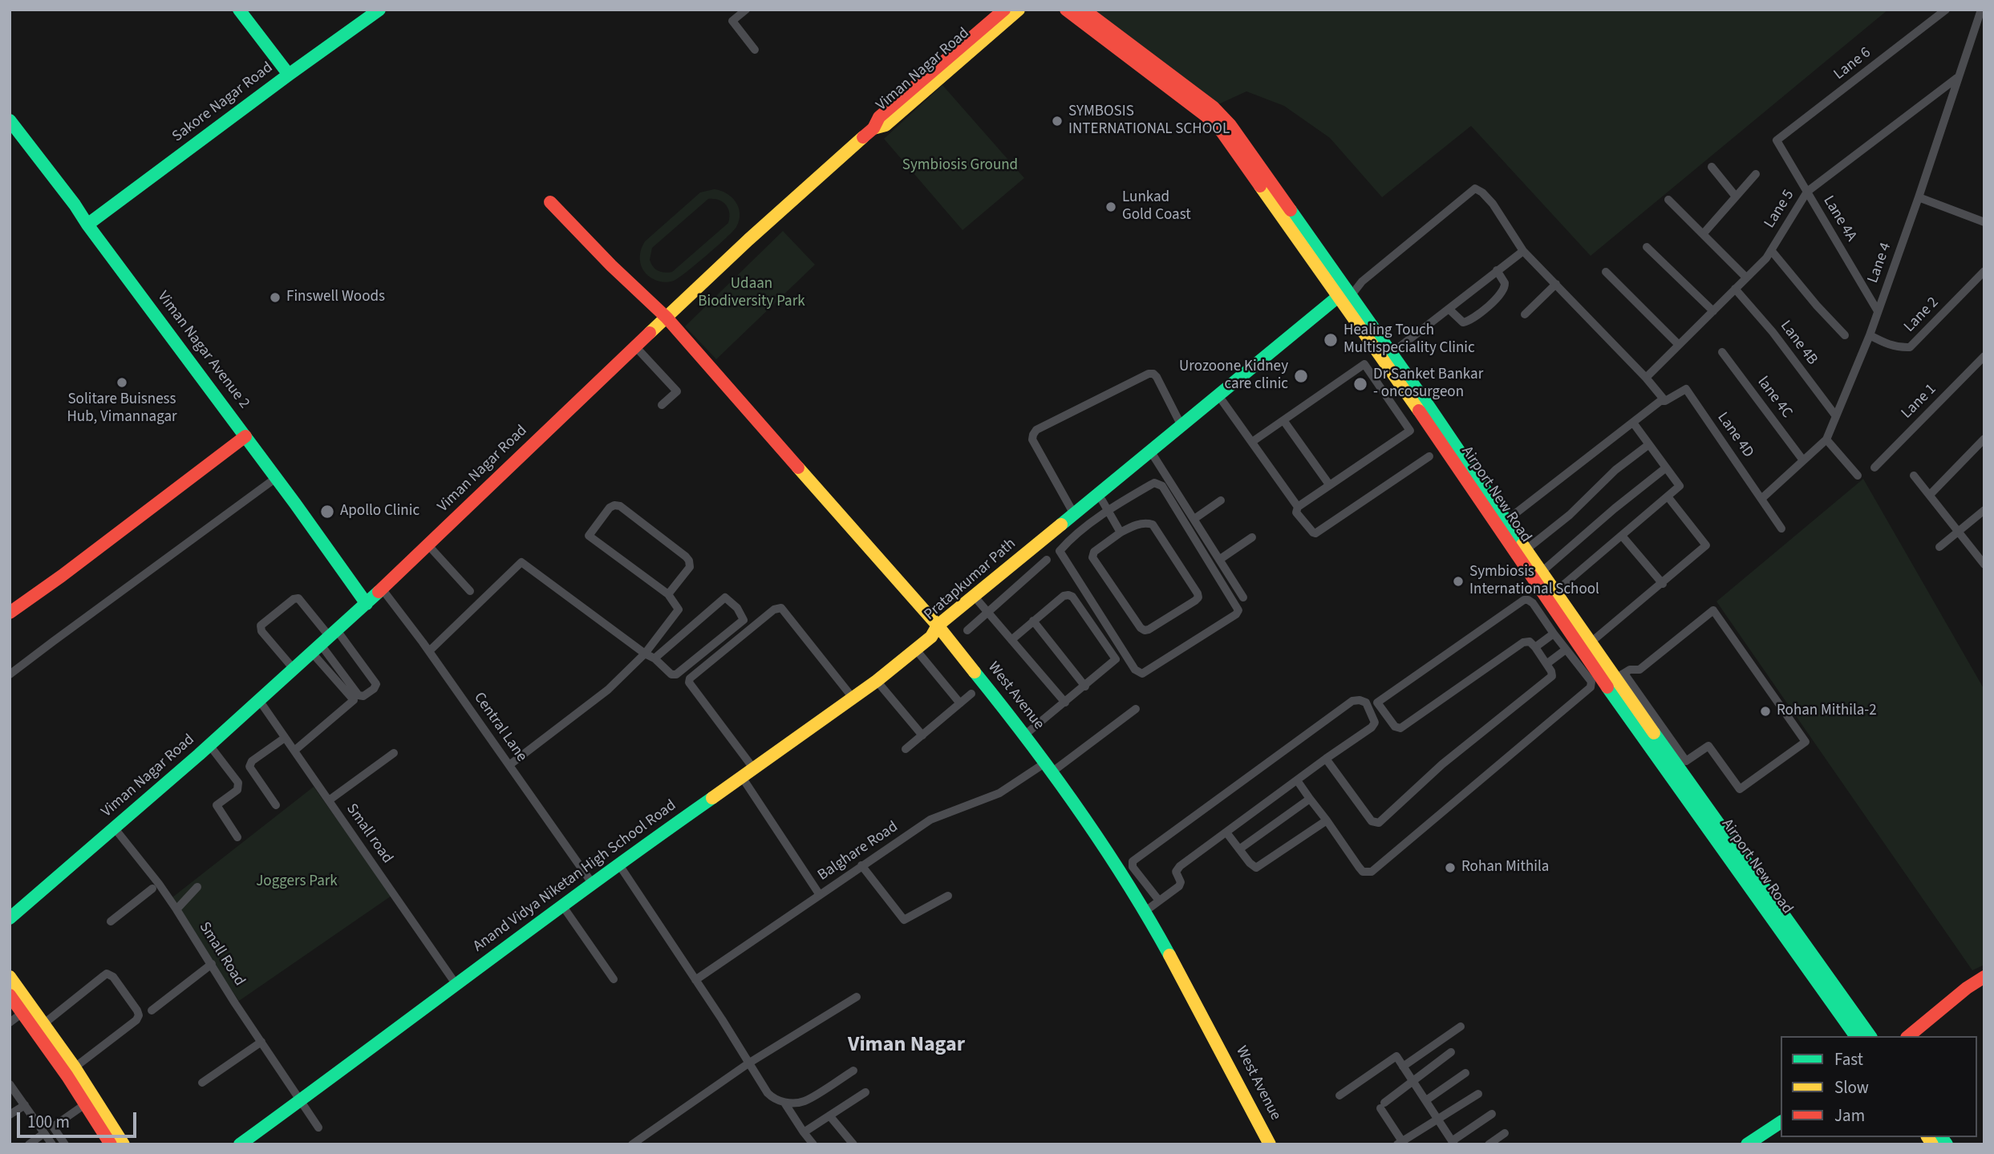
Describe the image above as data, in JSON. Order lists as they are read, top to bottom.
{
  "streets": {
    "street": [
      "Lane 6",
      "Viman Nagar Road",
      "Sakore Nagar Road",
      "Lane 5",
      "Lane 4A",
      "Lane 4",
      "Lane 2",
      "Lane 4B",
      "Viman Nagar Avenue 2",
      "lane 4C",
      "Lane 1",
      "Lane 4D",
      "Airport New Road",
      "Pratapkumar Path",
      "West Avenue",
      "Central Lane",
      "Small road",
      "Balghare Road",
      "Anand Vidya Niketan High School Road",
      "Small Road"
    ]
  },
  "crossings": [
    ["Lane 6", "Lane 4A"],
    ["Viman Nagar Road", "Viman Nagar Avenue 2"],
    ["Viman Nagar Road", "West Avenue"],
    ["Viman Nagar Road", "Central Lane"],
    ["Viman Nagar Road", "Small road"],
    ["Viman Nagar Road", "Small Road"],
    ["Sakore Nagar Road", "Viman Nagar Avenue 2"],
    ["Lane 5", "Lane 4A"],
    ["Lane 5", "Lane 4"],
    ["Lane 5", "Lane 4B"],
    ["Lane 4A", "Lane 4"],
    ["Lane 4", "Lane 2"],
    ["Lane 4", "Lane 4B"],
    ["Lane 4", "lane 4C"],
    ["Lane 4", "Lane 4D"],
    ["Airport New Road", "Pratapkumar Path"],
    ["Pratapkumar Path", "West Avenue"],
    ["Pratapkumar Path", "Anand Vidya Niketan High School Road"],
    ["West Avenue", "Balghare Road"],
    ["West Avenue", "Anand Vidya Niketan High School Road"],
    ["Central Lane", "Anand Vidya Niketan High School Road"],
    ["Small road", "Anand Vidya Niketan High School Road"],
    ["Anand Vidya Niketan High School Road", "Small Road"]
  ],
  "districts": ["Viman Nagar"],
  "parks": ["Symbiosis Ground", "Udaan Biodiversity Park", "Joggers Park"],
  "places": [
    "SYMBOSIS INTERNATIONAL SCHOOL",
    "Lunkad Gold Coast",
    "Finswell Woods",
    "Healing Touch Multispeciality Clinic",
    "Urozoone Kidney care clinic",
    "Solitare Buisness Hub, Vimannagar",
    "Dr Sanket Bankar - oncosurgeon",
    "Apollo Clinic",
    "Symbiosis International School",
    "Rohan Mithila-2",
    "Rohan Mithila"
  ],
  "legend": ["Fast", "Slow", "Jam"],
  "scale_bar": "100 m"
}
